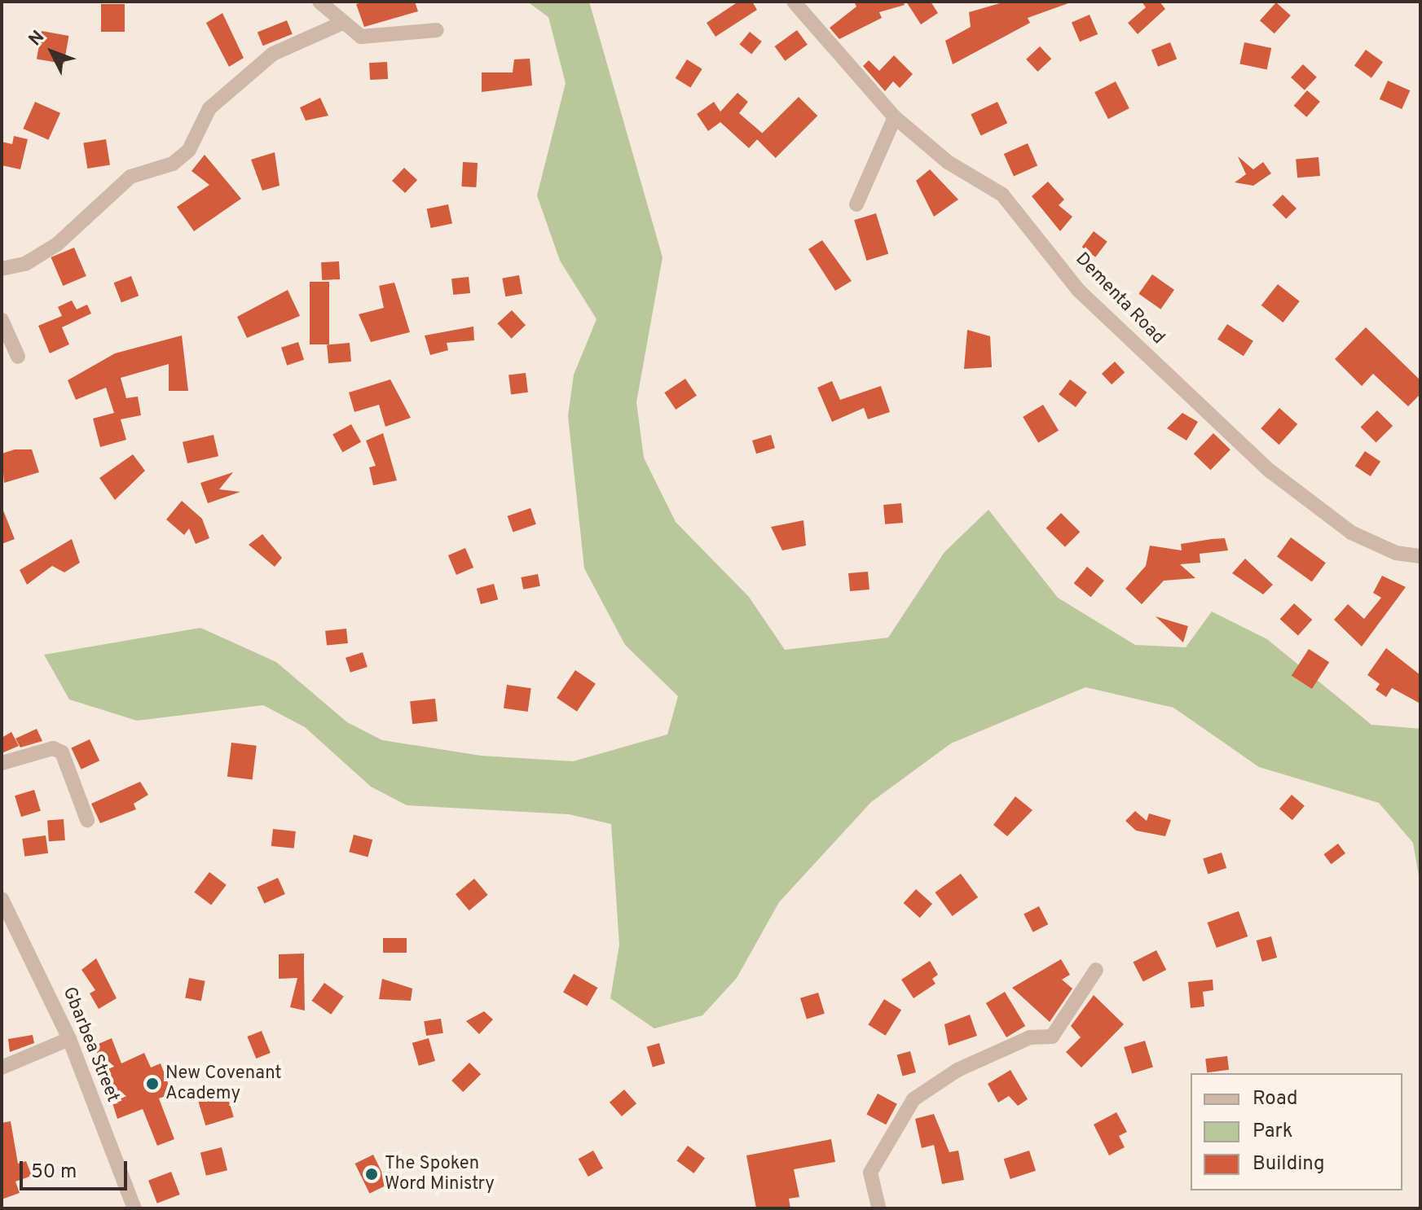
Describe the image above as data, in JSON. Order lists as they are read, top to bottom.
{
  "streets": {
    "street": ["Dementa Road", "Gbarbea Street"]
  },
  "places": ["New Covenant Academy", "The Spoken Word Ministry"],
  "legend": ["Road", "Park", "Building"],
  "scale_bar": "50 m",
  "north": "top left"
}
